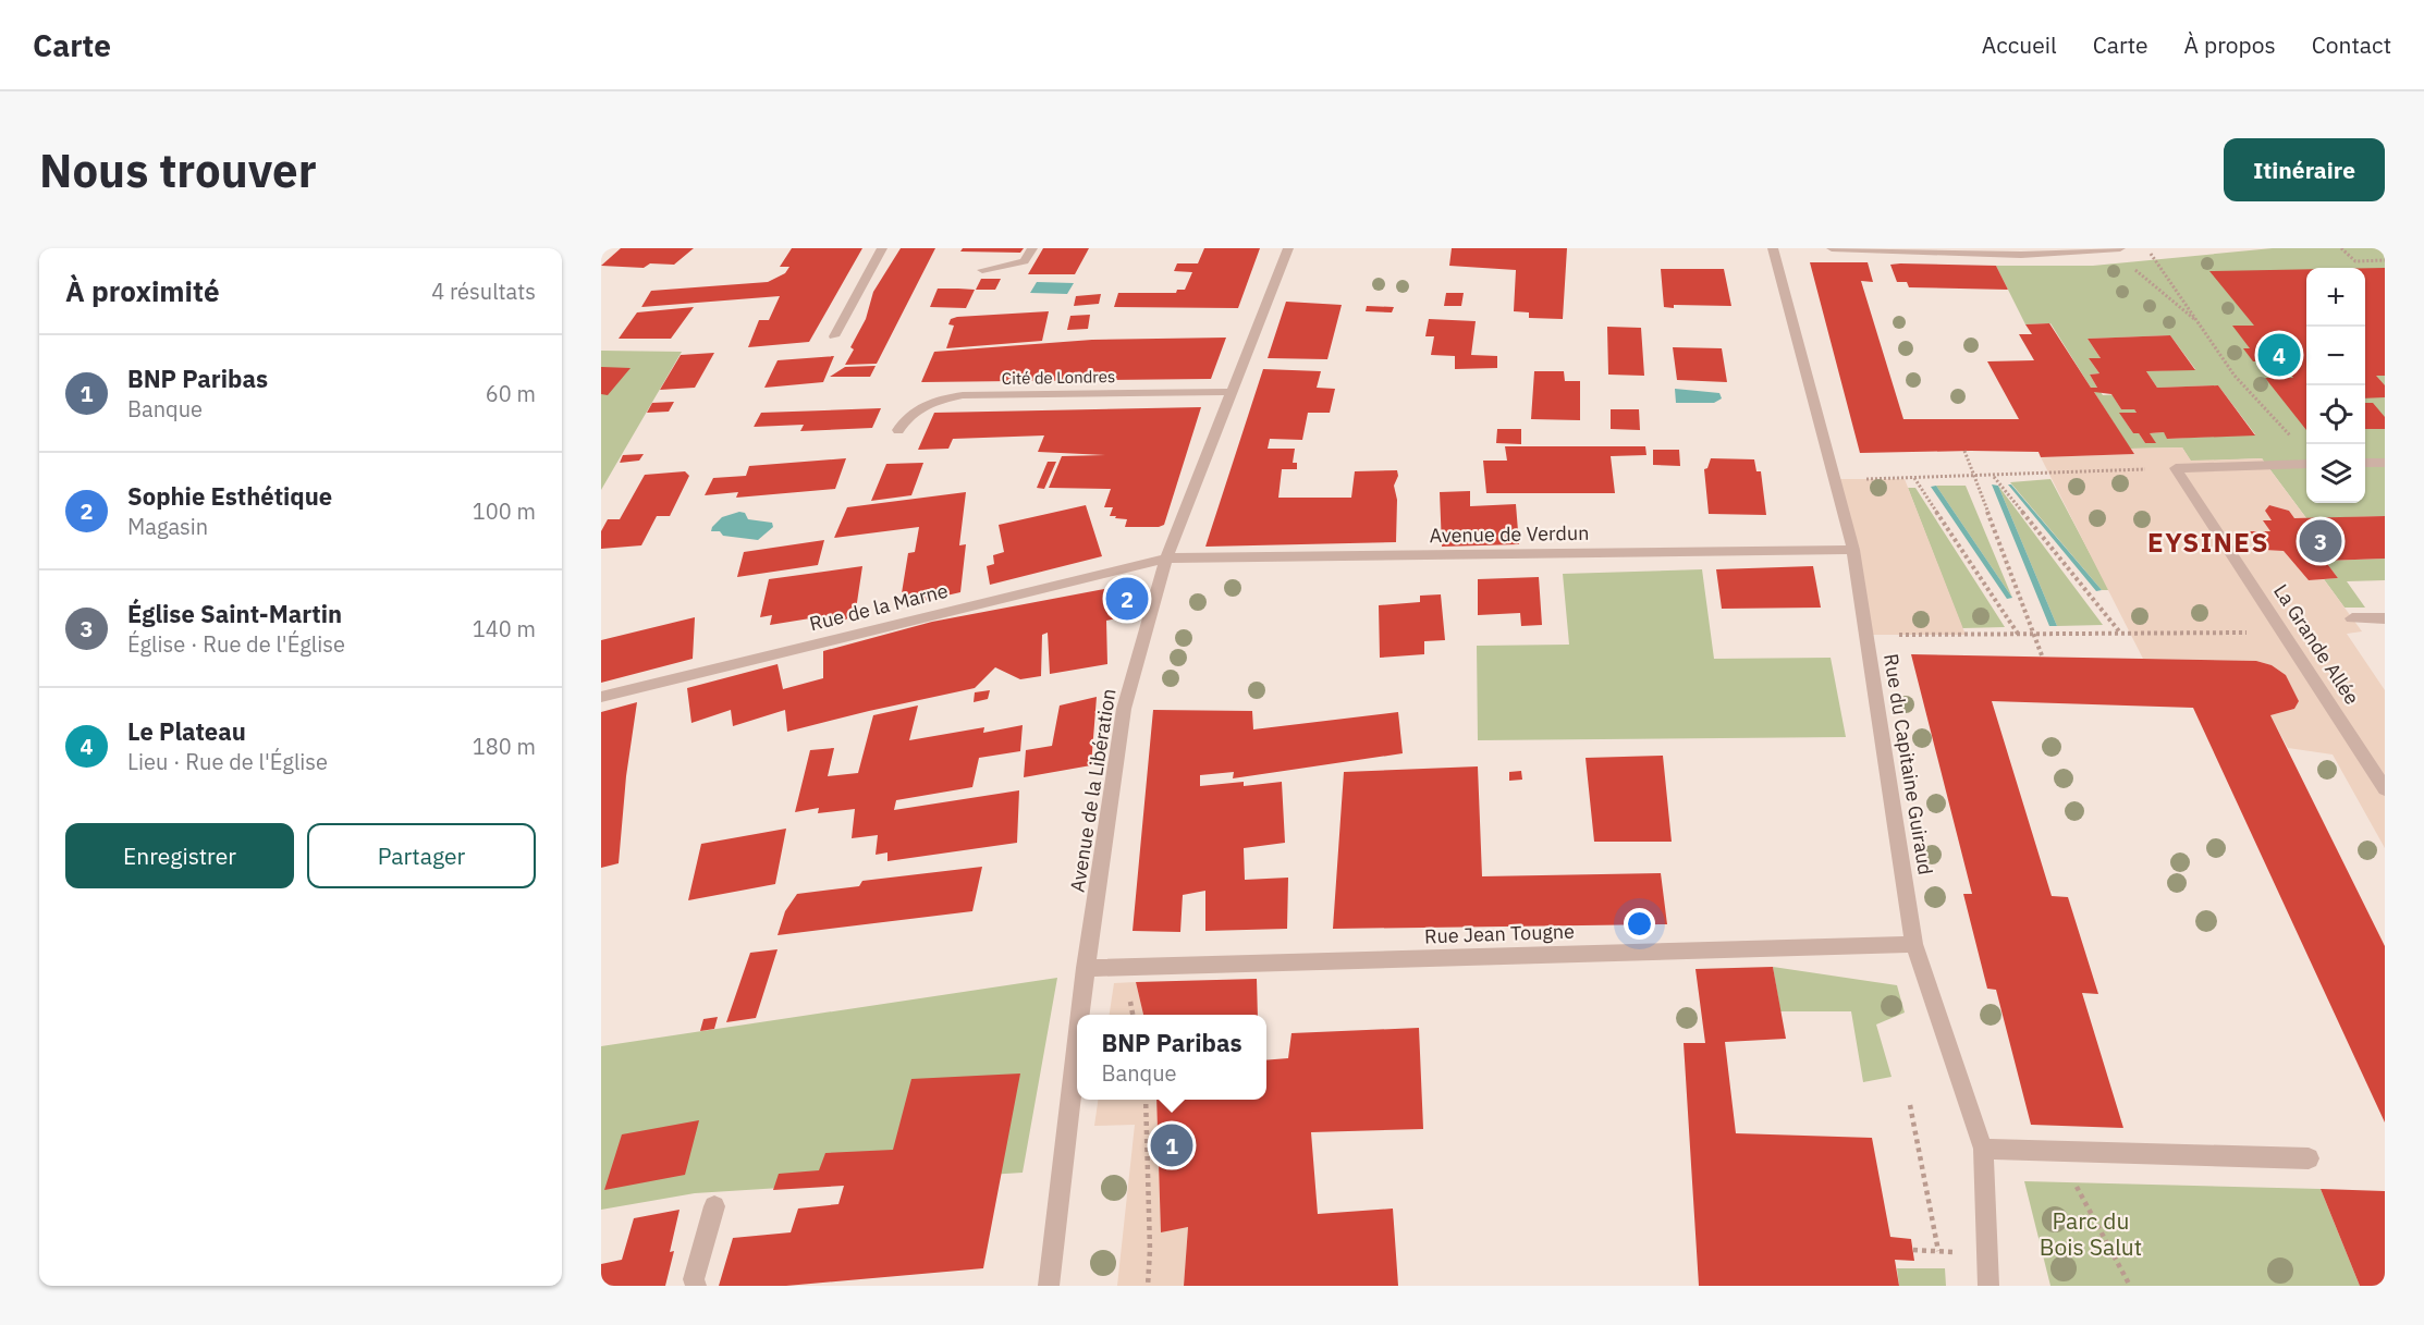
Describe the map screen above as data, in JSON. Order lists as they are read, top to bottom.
{
  "streets": {
    "street": [
      "Cité de Londres",
      "Avenue de Verdun",
      "Rue de la Marne",
      "La Grande Allée",
      "Rue du Capitaine Guiraud",
      "Avenue de la Libération",
      "Rue Jean Tougne"
    ]
  },
  "crossings": [
    ["Cité de Londres", "Avenue de la Libération"],
    ["Avenue de Verdun", "Rue de la Marne"],
    ["Avenue de Verdun", "Rue du Capitaine Guiraud"],
    ["Avenue de Verdun", "Avenue de la Libération"],
    ["Rue de la Marne", "Avenue de la Libération"],
    ["Rue du Capitaine Guiraud", "Rue Jean Tougne"],
    ["Avenue de la Libération", "Rue Jean Tougne"]
  ],
  "districts": ["EYSINES"],
  "parks": ["Parc du Bois Salut"],
  "page": {
    "header": "Carte",
    "nav": [
      "Accueil",
      "Carte",
      "À propos",
      "Contact"
    ],
    "buttons": [
      "Itinéraire",
      ["Enregistrer", "Partager"]
    ],
    "title": "Nous trouver",
    "heading": ["À proximité", "4 résultats"],
    "map_buttons": ["+", "−"],
    "pins": [
      "4",
      "3",
      "2",
      "1"
    ],
    "list": [
      {
        "mark": "1",
        "name": "BNP Paribas",
        "note": "Banque",
        "value": "60 m"
      },
      {
        "mark": "2",
        "name": "Sophie Esthétique",
        "note": "Magasin",
        "value": "100 m"
      },
      {
        "mark": "3",
        "name": "Église Saint-Martin",
        "note": "Église · Rue de l'Église",
        "value": "140 m"
      },
      {
        "mark": "4",
        "name": "Le Plateau",
        "note": "Lieu · Rue de l'Église",
        "value": "180 m"
      }
    ],
    "popup": ["BNP Paribas", "Banque"]
  }
}
